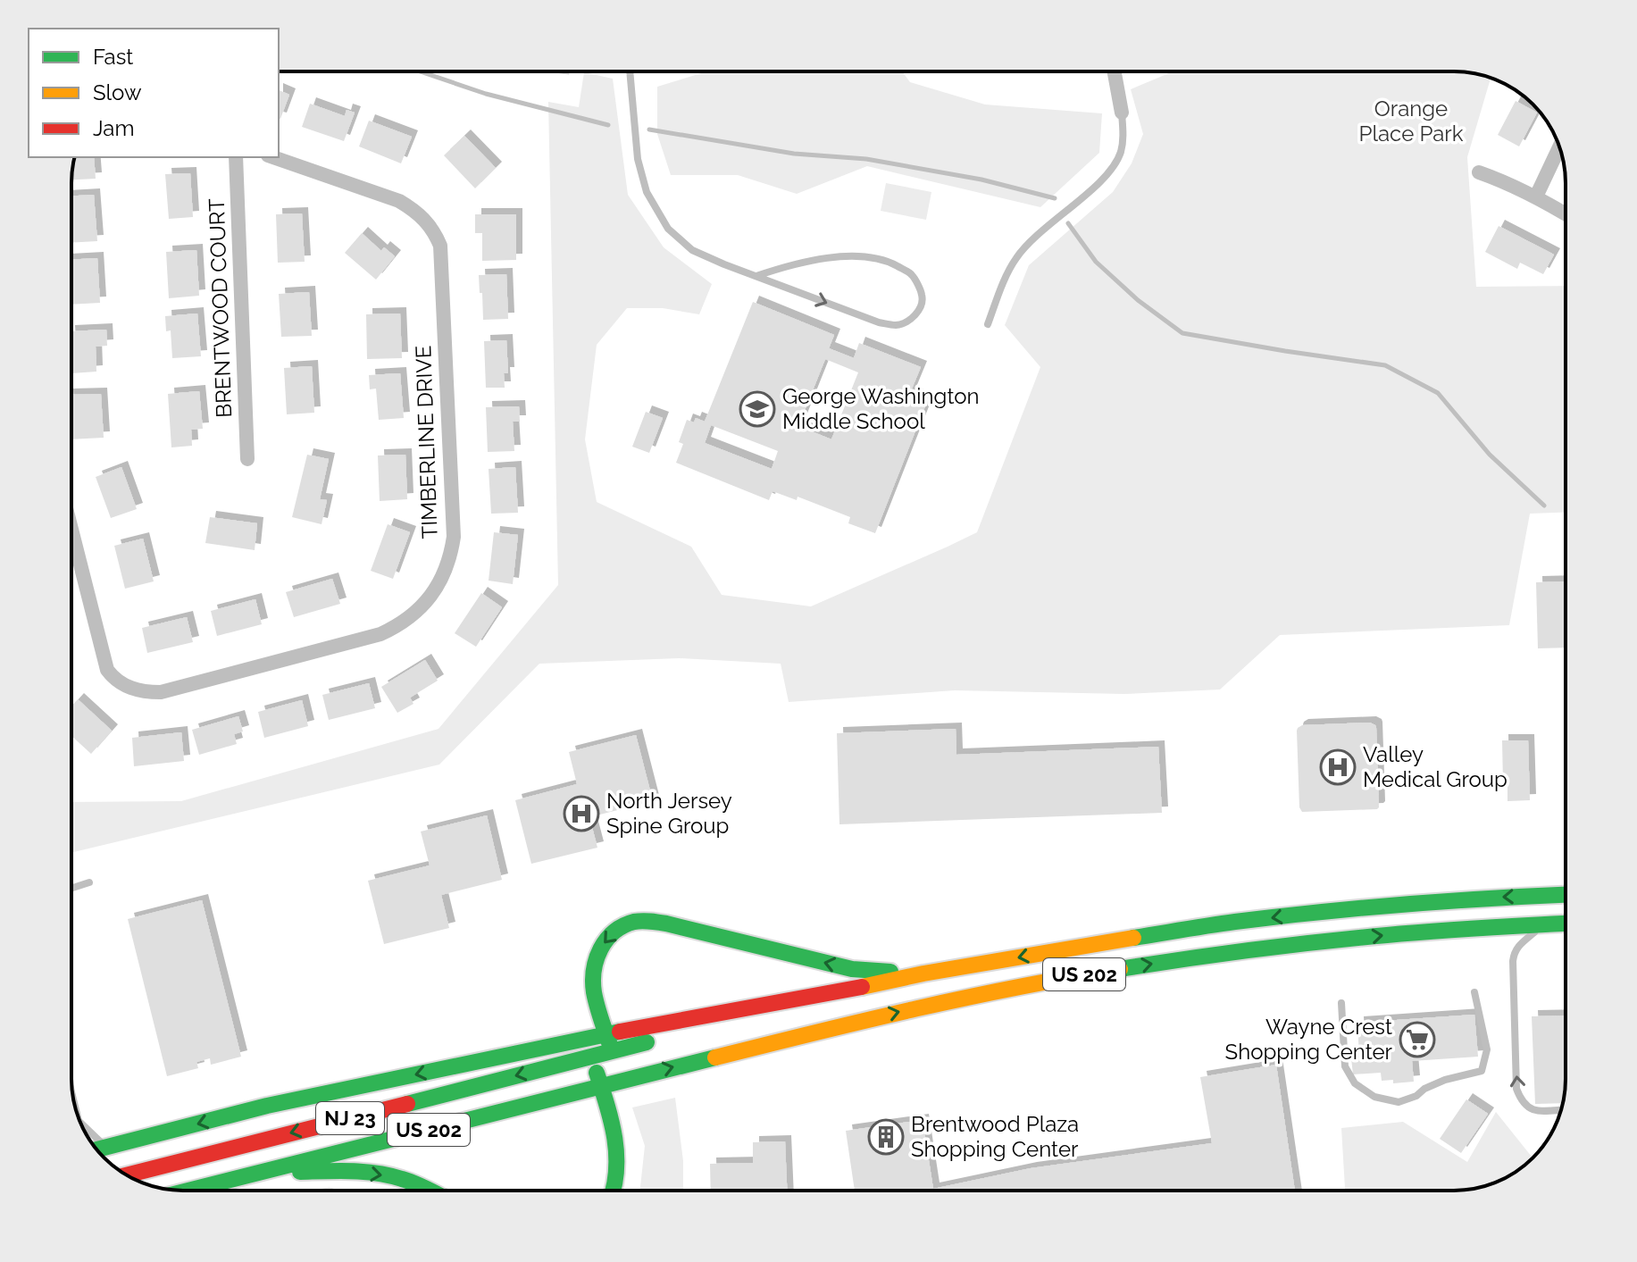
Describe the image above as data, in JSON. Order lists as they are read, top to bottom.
{
  "streets": {
    "highway": ["US 202", "NJ 23"],
    "street": ["BRENTWOOD COURT", "TIMBERLINE DRIVE"]
  },
  "crossings": [
    ["US 202", "NJ 23"]
  ],
  "parks": ["Orange Place Park"],
  "places": {
    "school or university": ["George Washington Middle School"],
    "hospital": ["Valley Medical Group", "North Jersey Spine Group"],
    "supermarket": ["Wayne Crest Shopping Center"],
    "building": ["Brentwood Plaza Shopping Center"]
  },
  "legend": ["Fast", "Slow", "Jam"]
}
